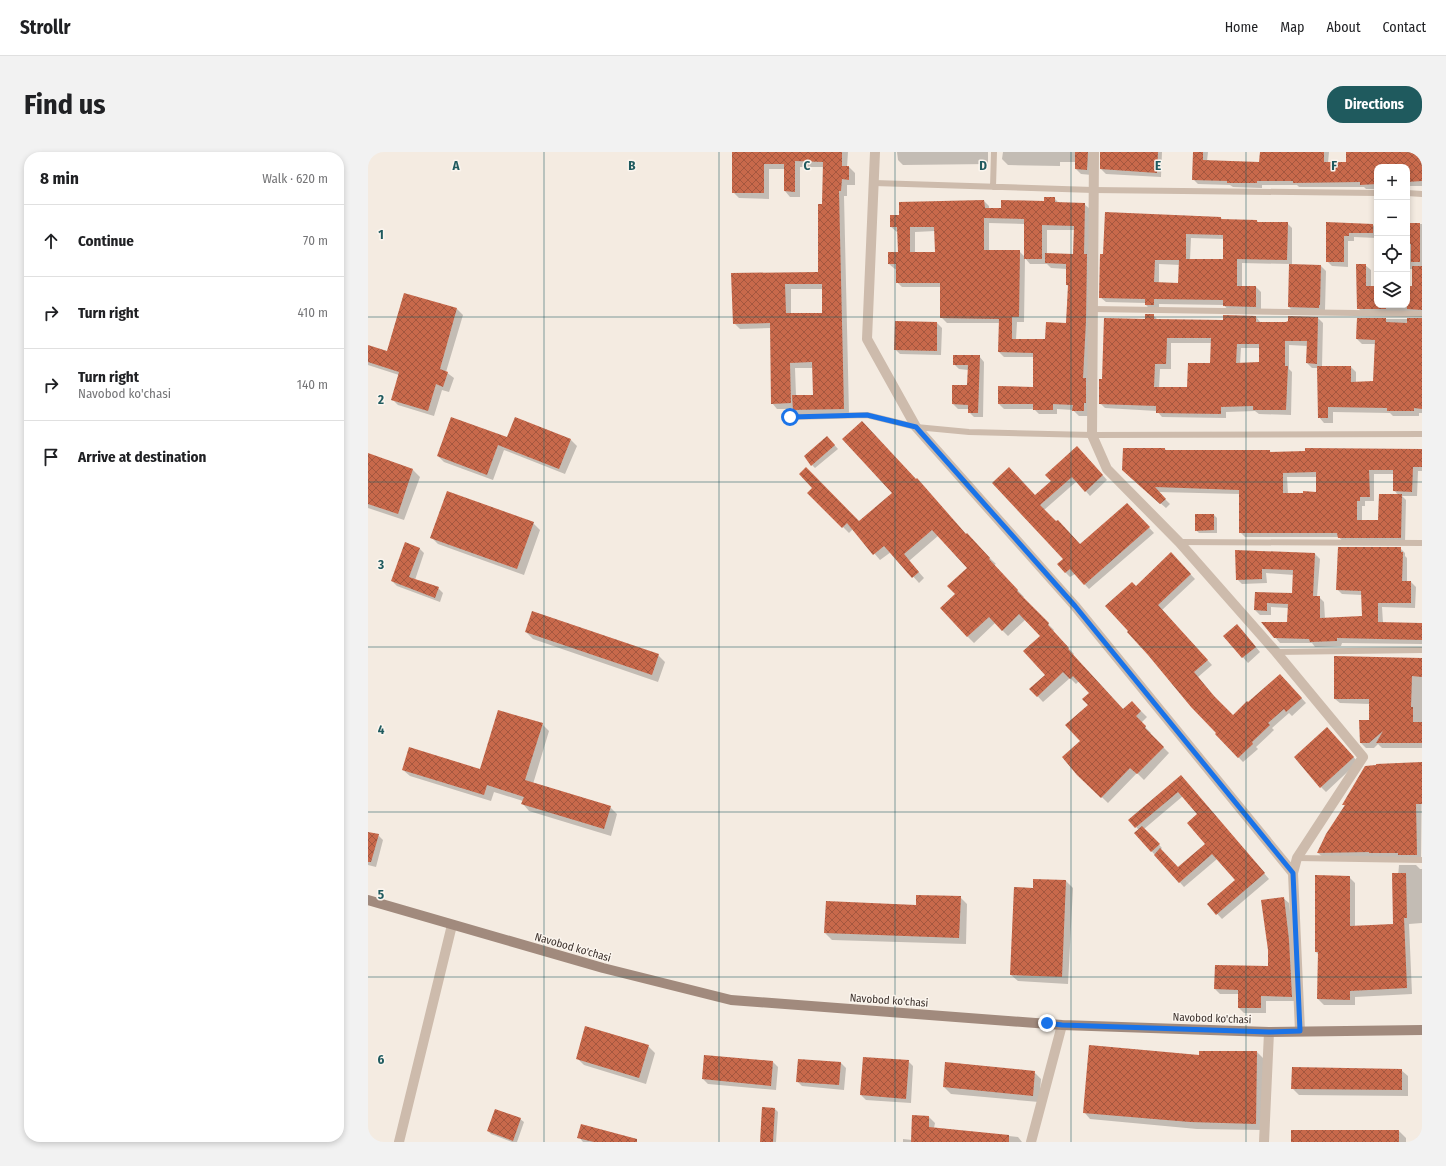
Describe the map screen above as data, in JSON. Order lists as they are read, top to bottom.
{
  "streets": {
    "street": ["Navobod ko'chasi"]
  },
  "page": {
    "header": "Strollr",
    "nav": [
      "Home",
      "Map",
      "About",
      "Contact"
    ],
    "buttons": "Directions",
    "title": "Find us",
    "heading": ["8 min", "Walk · 620 m"],
    "map_buttons": ["+", "−"],
    "list": [
      ["Continue", "70 m"],
      ["Turn right", "410 m"],
      ["Turn right", "Navobod ko'chasi", "140 m"],
      "Arrive at destination"
    ]
  },
  "grid": {
    "columns": [
      "A",
      "B",
      "C",
      "D",
      "E",
      "F"
    ],
    "rows": [
      "1",
      "2",
      "3",
      "4",
      "5",
      "6"
    ]
  }
}
